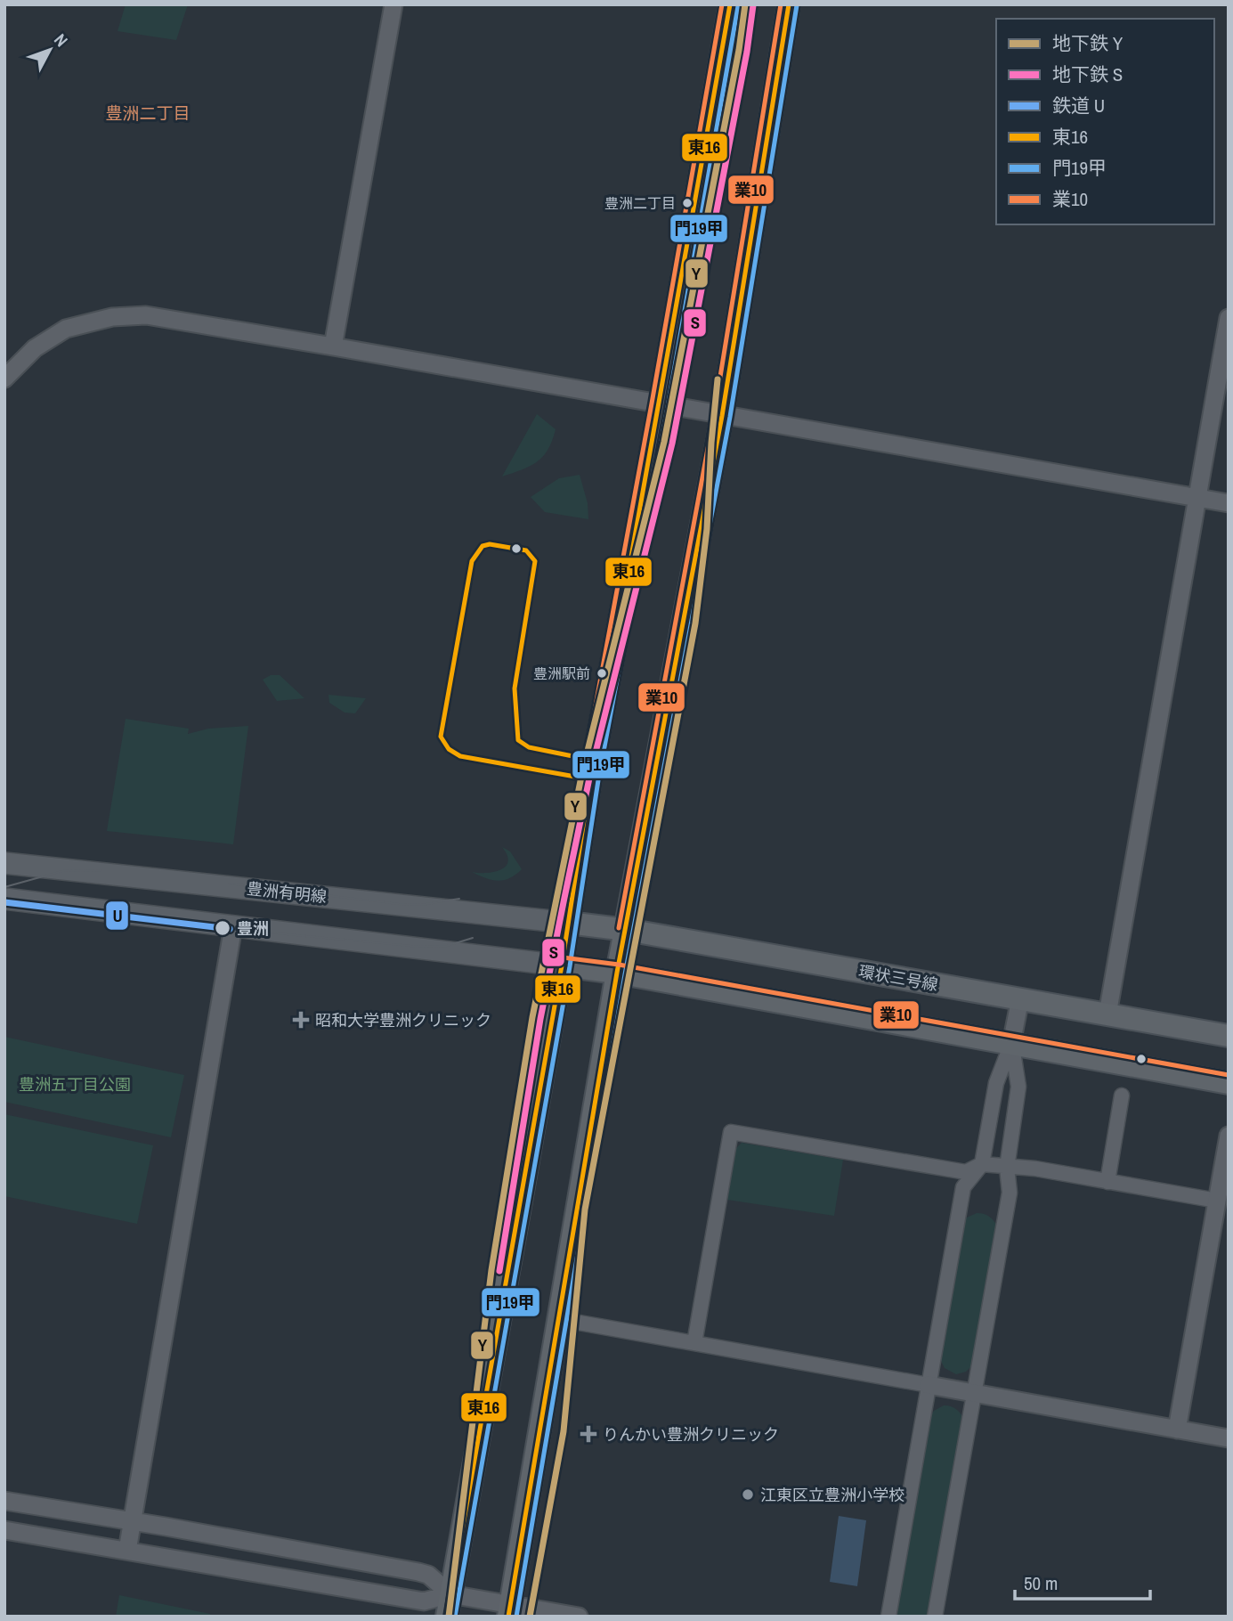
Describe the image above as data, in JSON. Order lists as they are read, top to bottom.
{
  "streets": {
    "main road": ["豊洲有明線", "環状三号線"]
  },
  "crossings": [
    ["豊洲有明線", "環状三号線"]
  ],
  "districts": ["豊洲二丁目"],
  "parks": ["豊洲五丁目公園"],
  "places": {
    "other": [
      "豊洲二丁目",
      "豊洲駅前",
      "豊洲",
      "江東区立豊洲小学校"
    ],
    "health": ["昭和大学豊洲クリニック", "りんかい豊洲クリニック"]
  },
  "lines": [
    "metro line Y",
    "transit line 東16",
    "transit line 業10",
    "metro line S",
    "transit line 門19甲",
    "rail line U"
  ],
  "legend": [
    "地下鉄 Y",
    "地下鉄 S",
    "鉄道 U",
    "東16",
    "門19甲",
    "業10"
  ],
  "scale_bar": "50 m",
  "north": "top right"
}
